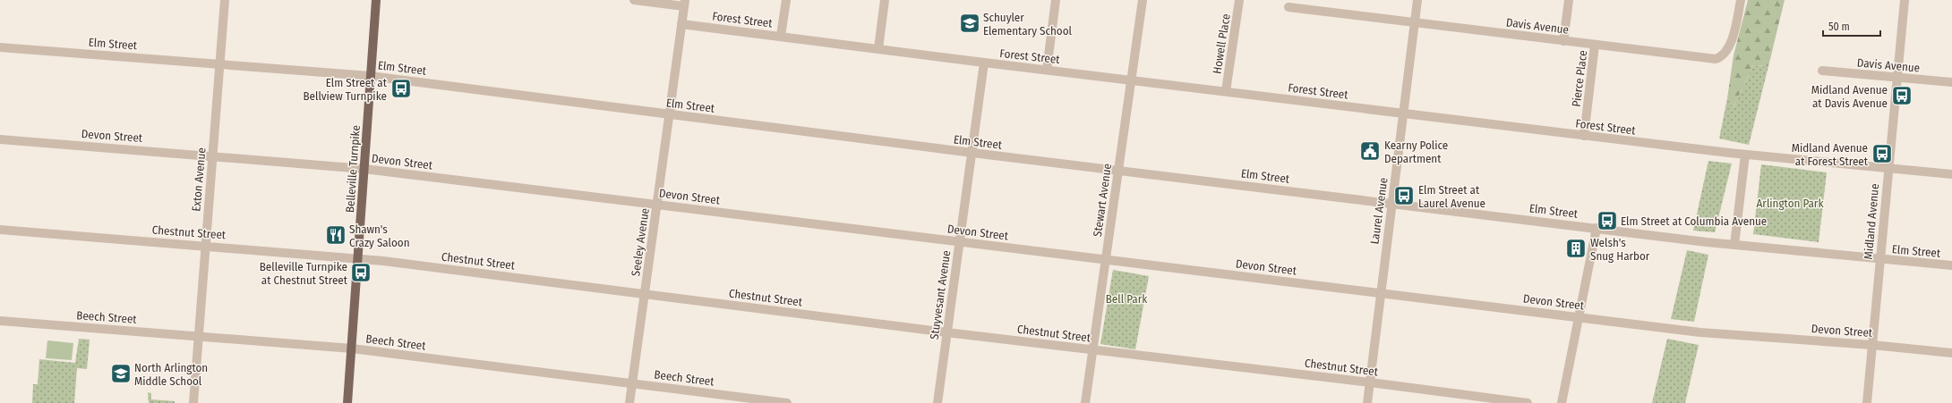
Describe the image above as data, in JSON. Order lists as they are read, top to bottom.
{
  "streets": {
    "main road": ["Belleville Turnpike"],
    "street": [
      "Forest Street",
      "Davis Avenue",
      "Elm Street",
      "Howell Place",
      "Pierce Place",
      "Devon Street",
      "Exton Avenue",
      "Stewart Avenue",
      "Laurel Avenue",
      "Midland Avenue",
      "Chestnut Street",
      "Seeley Avenue",
      "Stuyvesant Avenue",
      "Beech Street"
    ]
  },
  "crossings": [
    ["Forest Street", "Howell Place"],
    ["Forest Street", "Pierce Place"],
    ["Forest Street", "Stewart Avenue"],
    ["Forest Street", "Laurel Avenue"],
    ["Forest Street", "Midland Avenue"],
    ["Forest Street", "Seeley Avenue"],
    ["Forest Street", "Stuyvesant Avenue"],
    ["Davis Avenue", "Pierce Place"],
    ["Davis Avenue", "Laurel Avenue"],
    ["Davis Avenue", "Midland Avenue"],
    ["Elm Street", "Belleville Turnpike"],
    ["Elm Street", "Exton Avenue"],
    ["Elm Street", "Stewart Avenue"],
    ["Elm Street", "Laurel Avenue"],
    ["Elm Street", "Midland Avenue"],
    ["Elm Street", "Seeley Avenue"],
    ["Elm Street", "Stuyvesant Avenue"],
    ["Devon Street", "Belleville Turnpike"],
    ["Devon Street", "Exton Avenue"],
    ["Devon Street", "Stewart Avenue"],
    ["Devon Street", "Laurel Avenue"],
    ["Devon Street", "Midland Avenue"],
    ["Devon Street", "Seeley Avenue"],
    ["Devon Street", "Stuyvesant Avenue"],
    ["Belleville Turnpike", "Chestnut Street"],
    ["Belleville Turnpike", "Beech Street"],
    ["Exton Avenue", "Chestnut Street"],
    ["Exton Avenue", "Beech Street"],
    ["Stewart Avenue", "Chestnut Street"],
    ["Laurel Avenue", "Chestnut Street"],
    ["Chestnut Street", "Seeley Avenue"],
    ["Chestnut Street", "Stuyvesant Avenue"],
    ["Seeley Avenue", "Beech Street"]
  ],
  "parks": ["Arlington Park", "Bell Park"],
  "places": {
    "school or university": ["Schuyler Elementary School", "North Arlington Middle School"],
    "bus stop": [
      "Elm Street at Bellview Turnpike",
      "Midland Avenue at Davis Avenue",
      "Midland Avenue at Forest Street",
      "Elm Street at Laurel Avenue",
      "Elm Street at Columbia Avenue",
      "Belleville Turnpike at Chestnut Street"
    ],
    "public building": ["Kearny Police Department"],
    "restaurant": ["Shawn's Crazy Saloon"],
    "building": ["Welsh's Snug Harbor"]
  },
  "scale_bar": "50 m"
}
